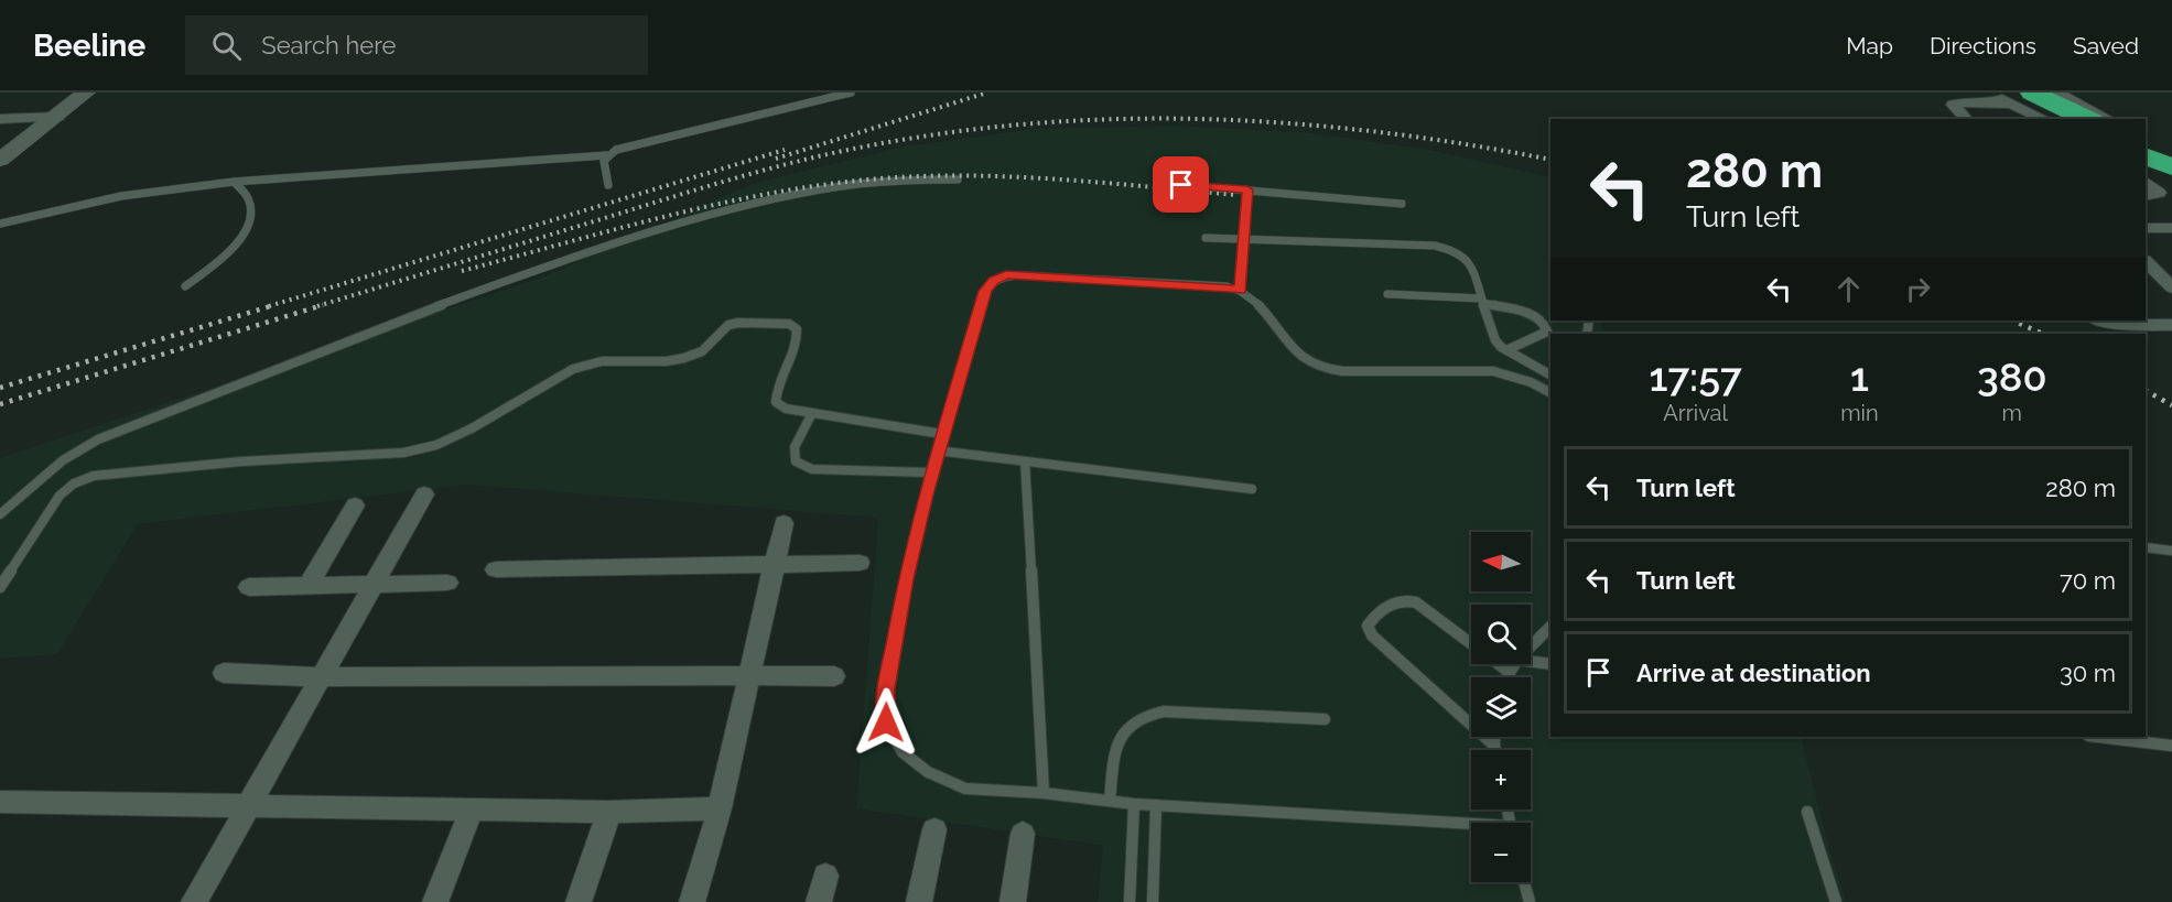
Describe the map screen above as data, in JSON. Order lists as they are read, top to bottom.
{
  "north": "left",
  "page": {
    "header": "Beeline",
    "search": "Search here",
    "nav": ["Map", "Directions", "Saved"],
    "turn": ["280 m", "Turn left"],
    "eta": [
      "17:57",
      "Arrival",
      "1",
      "min",
      "380",
      "m"
    ],
    "list": [
      {
        "name": "Turn left",
        "value": "280 m"
      },
      {
        "name": "Turn left",
        "value": "70 m"
      },
      {
        "name": "Arrive at destination",
        "value": "30 m"
      }
    ],
    "map_buttons": ["+", "−"]
  }
}
